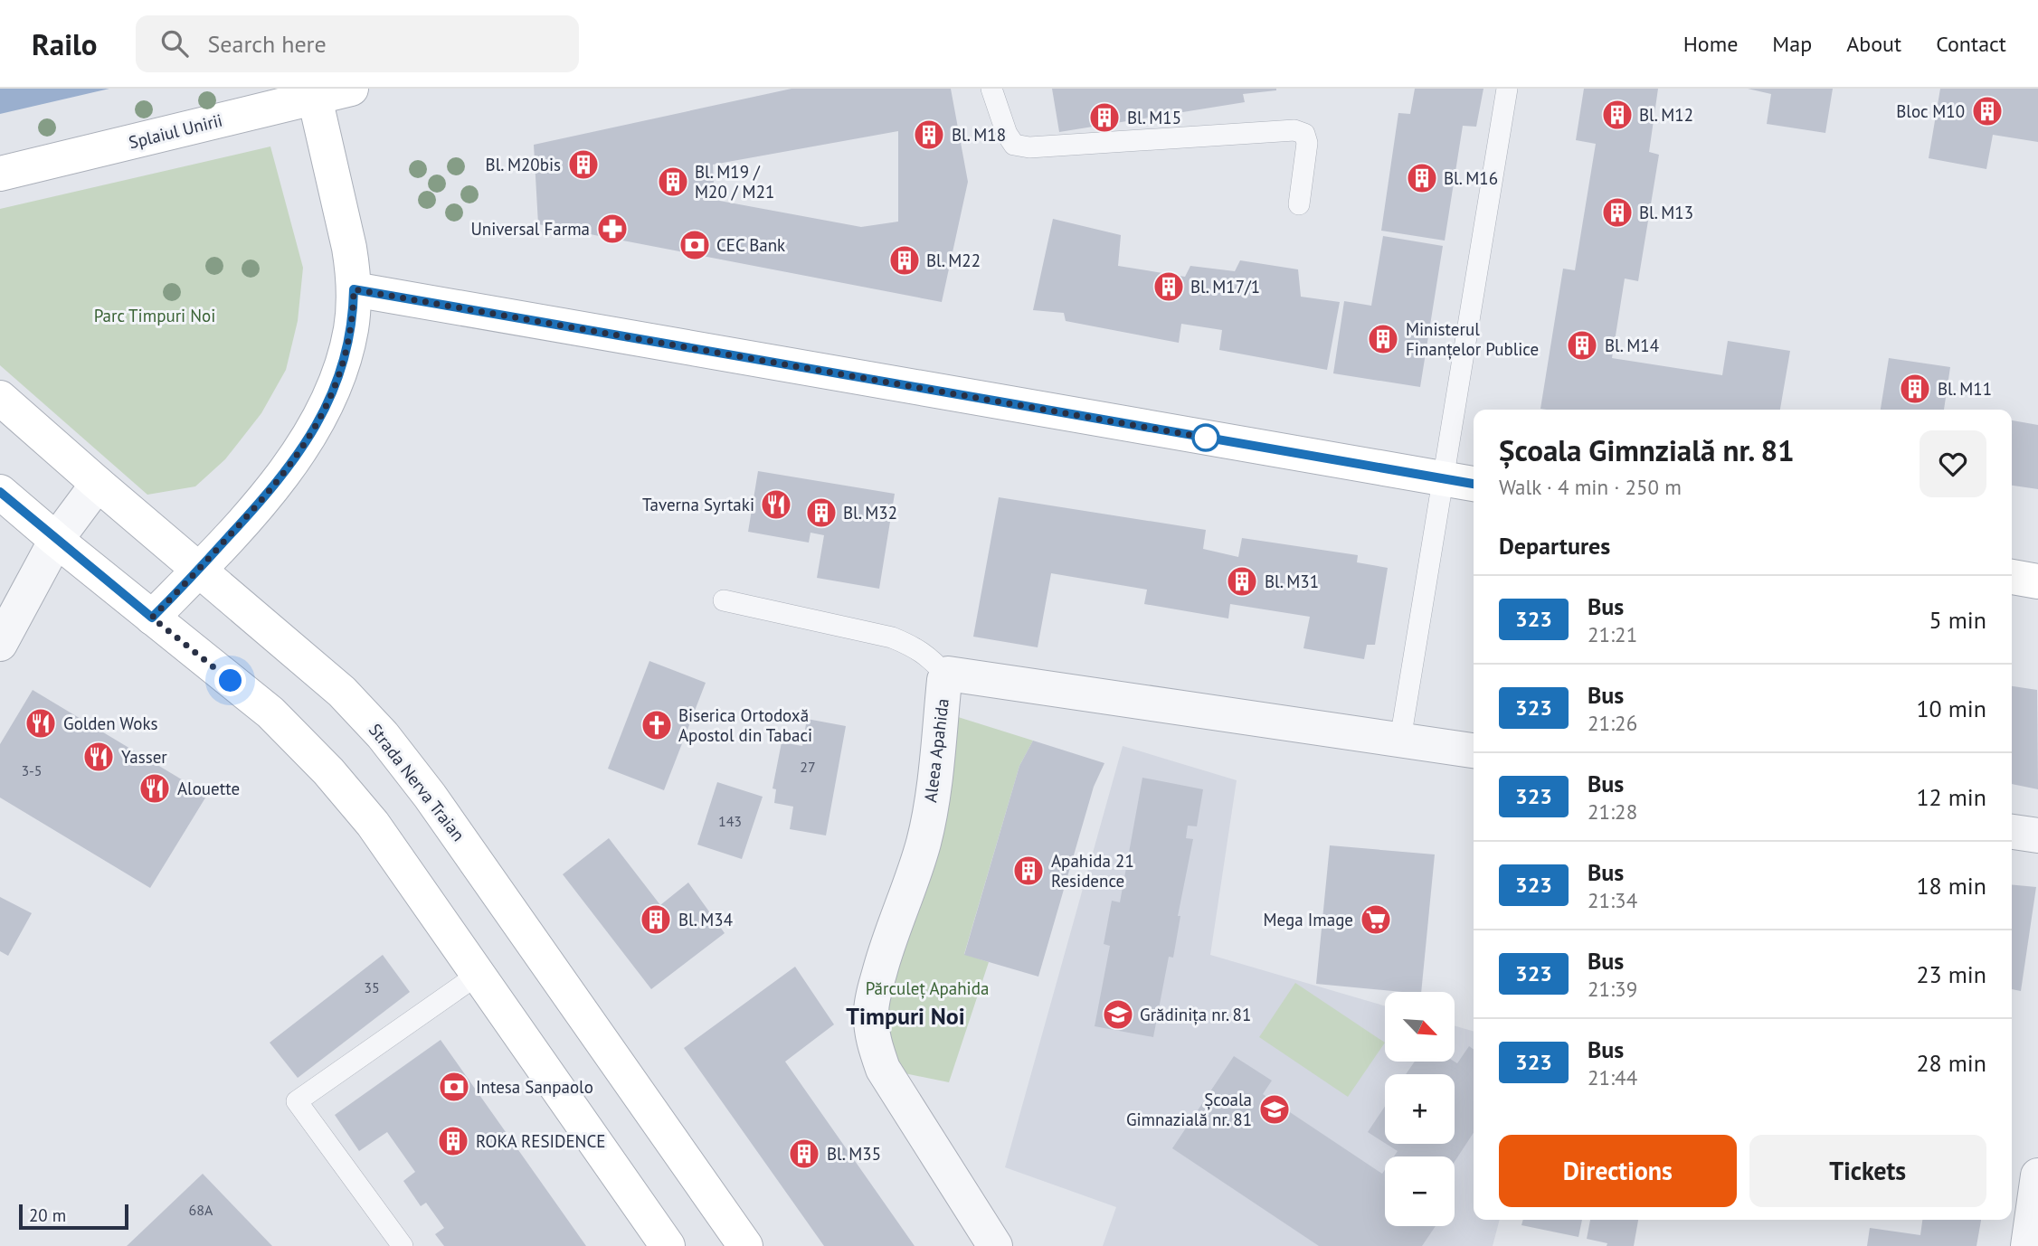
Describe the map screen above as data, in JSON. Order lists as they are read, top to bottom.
{
  "streets": {
    "main road": ["Splaiul Unirii", "Strada Nerva Traian"],
    "street": ["Aleea Apahida"]
  },
  "districts": ["Timpuri Noi"],
  "parks": ["Parc Timpuri Noi", "Părculeț Apahida"],
  "places": {
    "building": [
      "Bloc M10",
      "Bl. M12",
      "Bl. M15",
      "Bl. M18",
      "Bl. M20bis",
      "Bl. M16",
      "Bl. M19 / M20 / M21",
      "Bl. M13",
      "Bl. M22",
      "Bl. M17/1",
      "Ministerul Finanțelor Publice",
      "Bl. M14",
      "Bl. M11",
      "Bl. M32",
      "Bl. M31",
      "Apahida 21 Residence",
      "Bl. M34",
      "ROKA RESIDENCE",
      "Bl. M35"
    ],
    "pharmacy": ["Universal Farma"],
    "bank": ["CEC Bank", "Intesa Sanpaolo"],
    "restaurant": [
      "Taverna Syrtaki",
      "Golden Woks",
      "Yasser",
      "Alouette"
    ],
    "church": ["Biserica Ortodoxă Apostol din Tabaci"],
    "supermarket": ["Mega Image"],
    "school or university": ["Grădinița nr. 81", "Școala Gimnazială nr. 81"]
  },
  "lines": ["bus line 323"],
  "house_numbers": [
    "27",
    "3-5",
    "143",
    "35",
    "68A"
  ],
  "scale_bar": "20 m",
  "north": "bottom right",
  "page": {
    "header": "Railo",
    "search": "Search here",
    "nav": [
      "Home",
      "Map",
      "About",
      "Contact"
    ],
    "heading": [
      ["Școala Gimnzială nr. 81", "Walk · 4 min · 250 m"],
      "Departures"
    ],
    "list": [
      {
        "mark": "323",
        "name": "Bus",
        "note": "21:21",
        "value": "5 min"
      },
      {
        "mark": "323",
        "name": "Bus",
        "note": "21:26",
        "value": "10 min"
      },
      {
        "mark": "323",
        "name": "Bus",
        "note": "21:28",
        "value": "12 min"
      },
      {
        "mark": "323",
        "name": "Bus",
        "note": "21:34",
        "value": "18 min"
      },
      {
        "mark": "323",
        "name": "Bus",
        "note": "21:39",
        "value": "23 min"
      },
      {
        "mark": "323",
        "name": "Bus",
        "note": "21:44",
        "value": "28 min"
      }
    ],
    "map_buttons": ["+", "−"],
    "buttons": ["Directions", "Tickets"],
    "scale": "20 m"
  }
}
